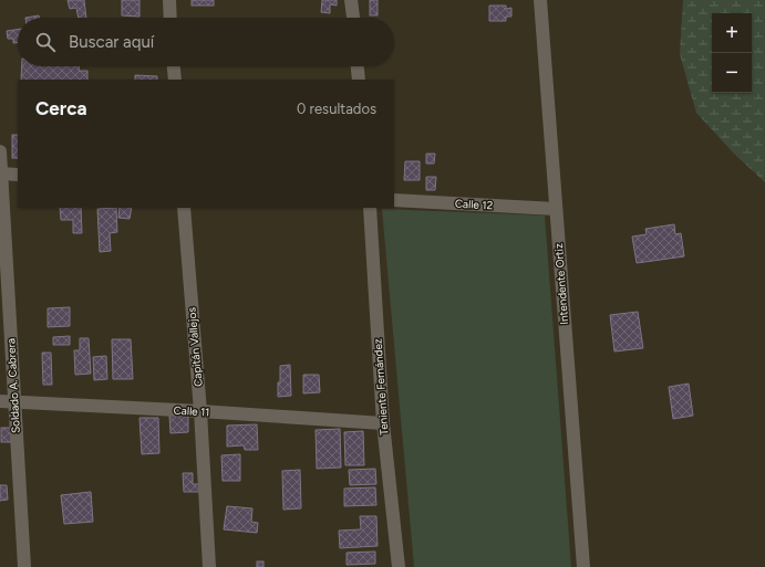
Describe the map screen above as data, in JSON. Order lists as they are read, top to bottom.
{
  "streets": {
    "street": [
      "Calle 12",
      "Intendente Ortiz",
      "Capitán Vallejos",
      "Soldado A. Cabrera",
      "Teniente Fernández",
      "Calle 11"
    ]
  },
  "crossings": [
    ["Calle 12", "Intendente Ortiz"],
    ["Capitán Vallejos", "Calle 11"],
    ["Soldado A. Cabrera", "Calle 11"],
    ["Teniente Fernández", "Calle 11"]
  ],
  "page": {
    "map_buttons": ["+", "−"],
    "search": "Buscar aquí",
    "heading": ["Cerca", "0 resultados"]
  }
}
